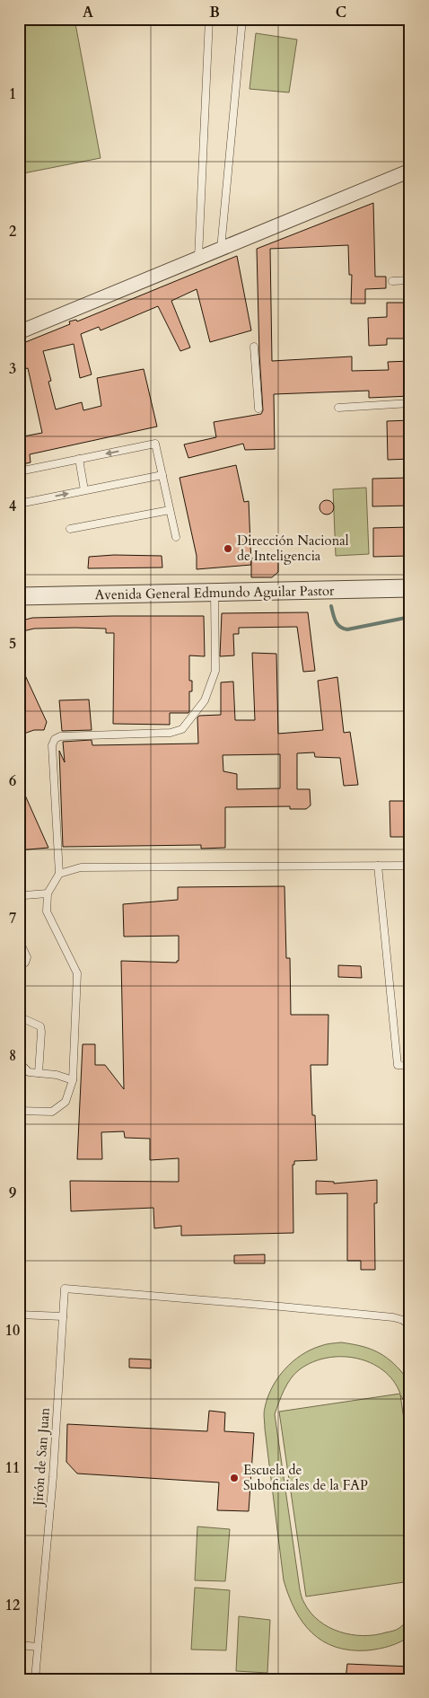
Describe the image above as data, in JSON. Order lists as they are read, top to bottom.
{
  "streets": {
    "street": ["Avenida General Edmundo Aguilar Pastor"],
    "lane": ["Jirón de San Juan"]
  },
  "places": ["Dirección Nacional de Inteligencia", "Escuela de Suboficiales de la FAP"],
  "grid": {
    "columns": ["A", "B", "C"],
    "rows": [
      "1",
      "2",
      "3",
      "4",
      "5",
      "6",
      "7",
      "8",
      "9",
      "10",
      "11",
      "12"
    ]
  }
}
